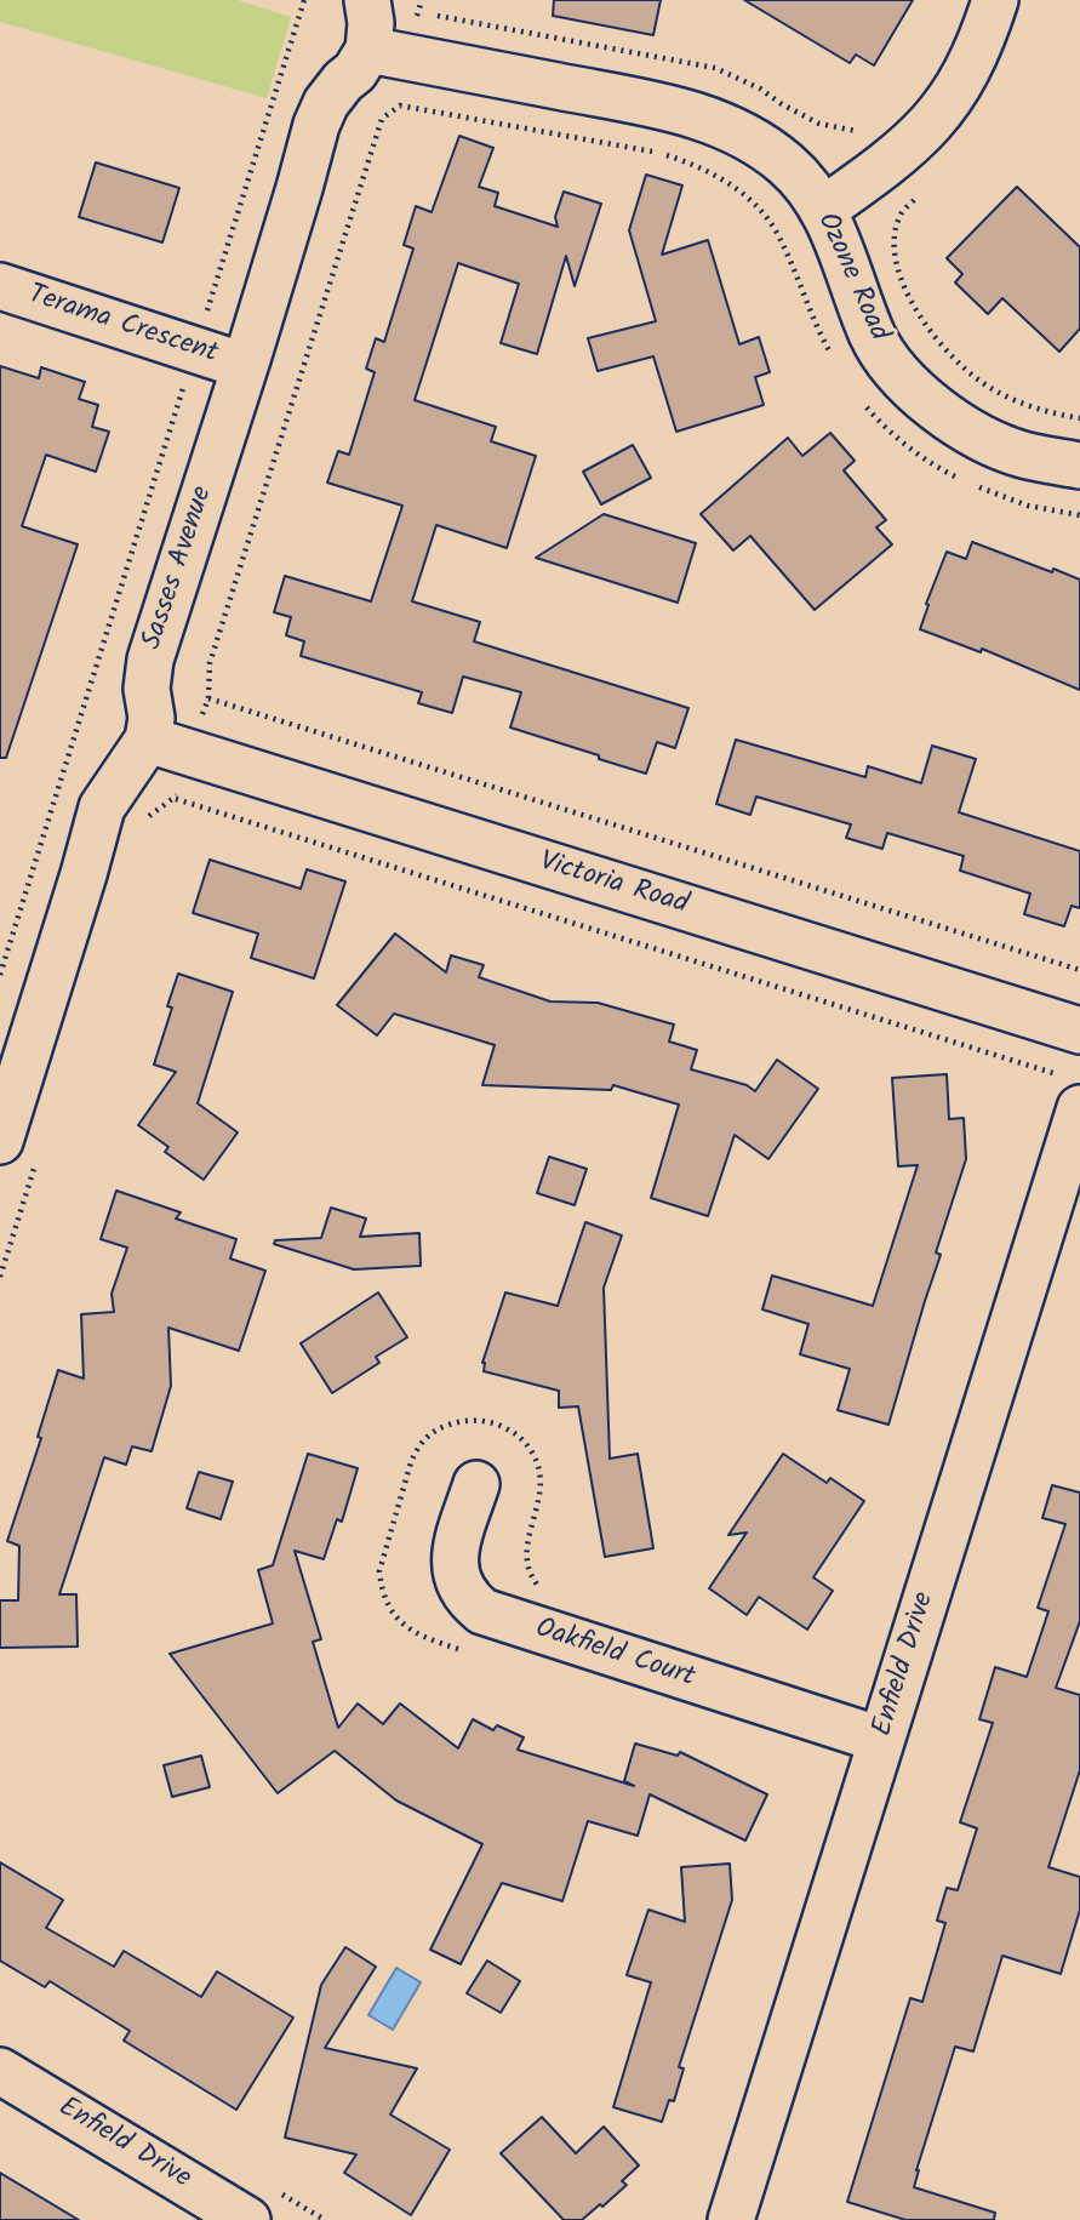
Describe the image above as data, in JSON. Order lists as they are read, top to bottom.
{
  "streets": {
    "street": [
      "Ozone Road",
      "Terama Crescent",
      "Sasses Avenue",
      "Victoria Road",
      "Oakfield Court",
      "Enfield Drive"
    ]
  },
  "crossings": [
    ["Ozone Road", "Sasses Avenue"],
    ["Terama Crescent", "Sasses Avenue"],
    ["Sasses Avenue", "Victoria Road"],
    ["Oakfield Court", "Enfield Drive"]
  ]
}
